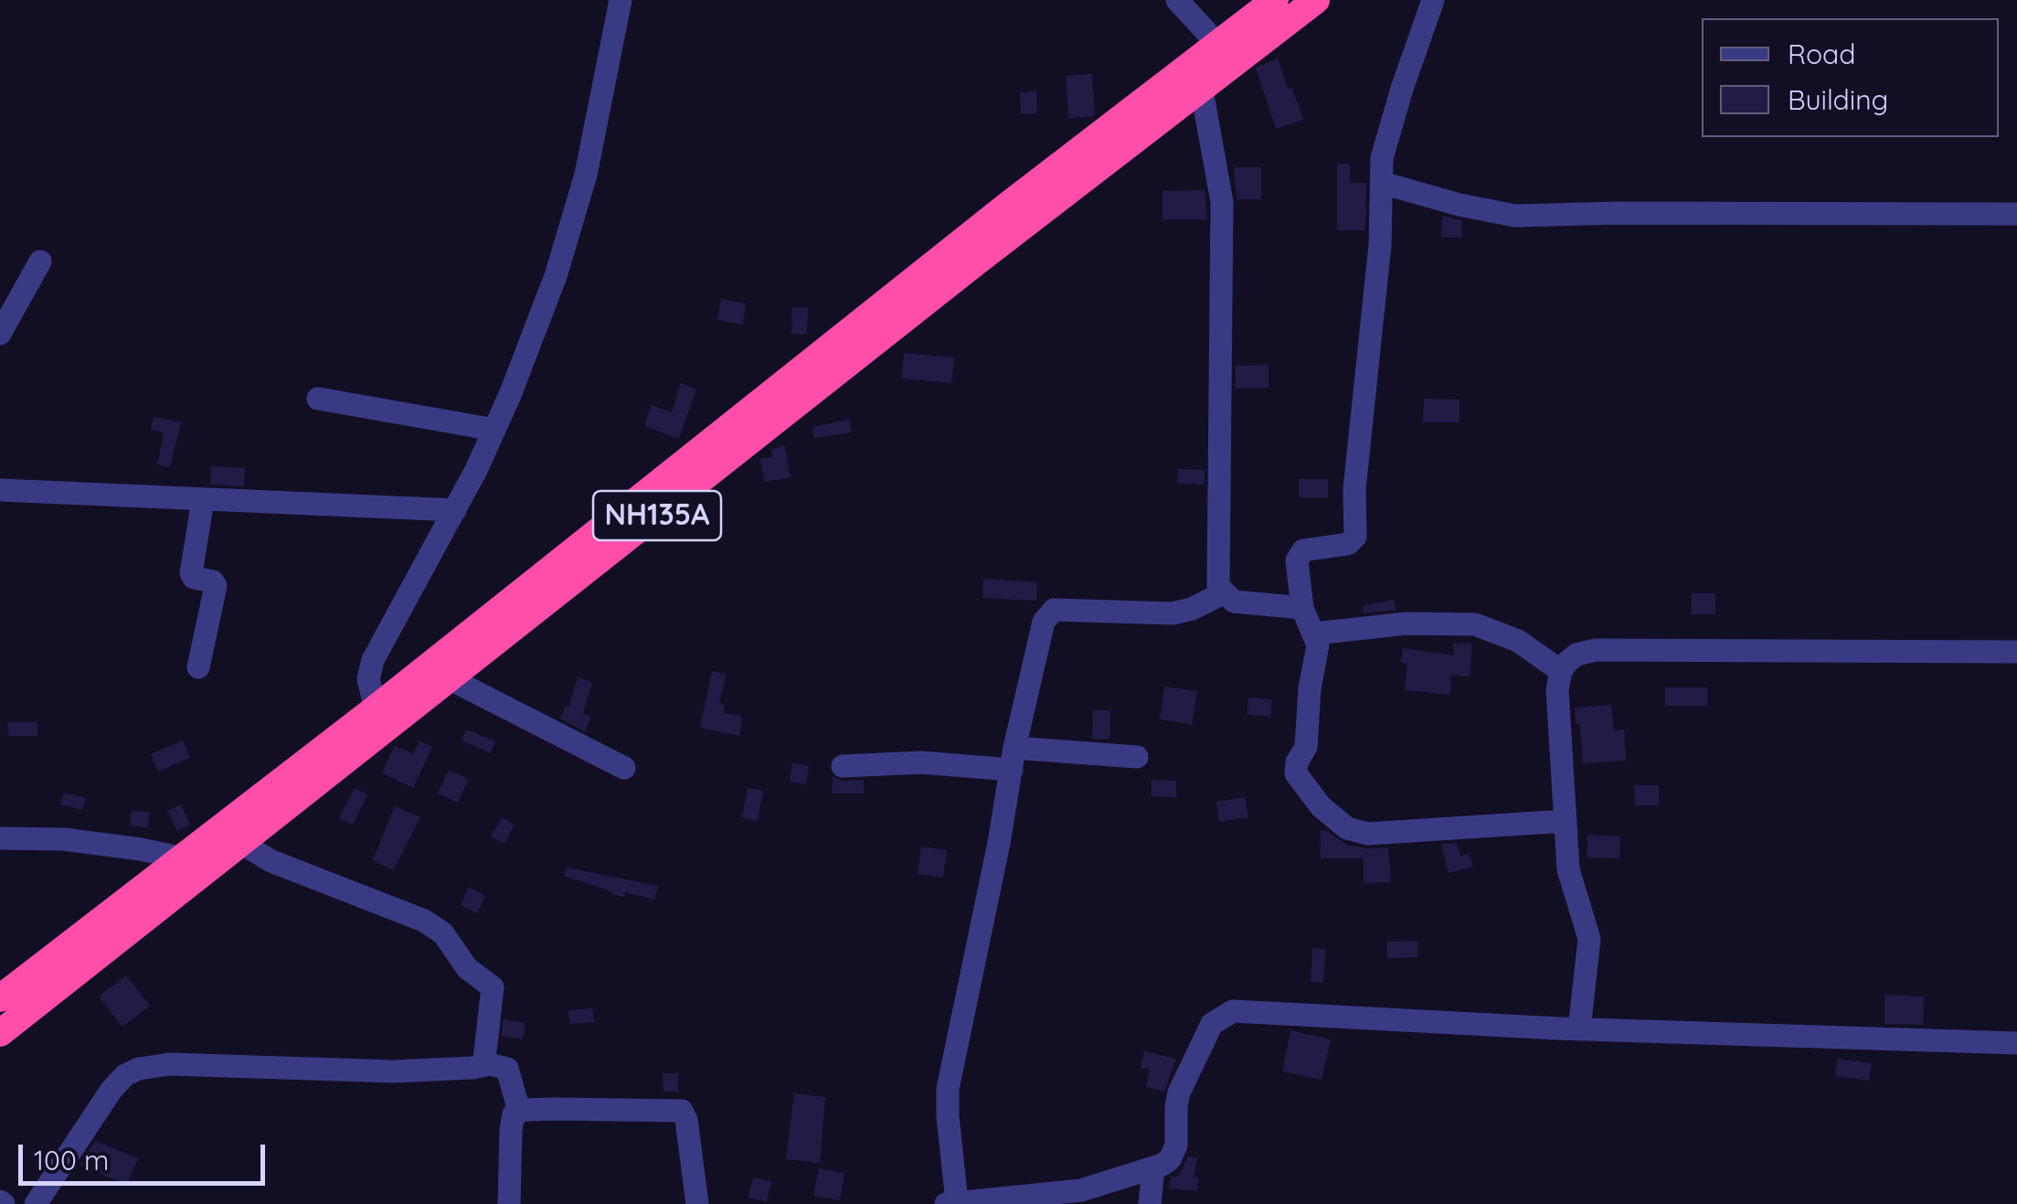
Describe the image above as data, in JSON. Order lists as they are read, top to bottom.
{
  "streets": {
    "highway": ["NH135A"]
  },
  "legend": ["Road", "Building"],
  "scale_bar": "100 m"
}
